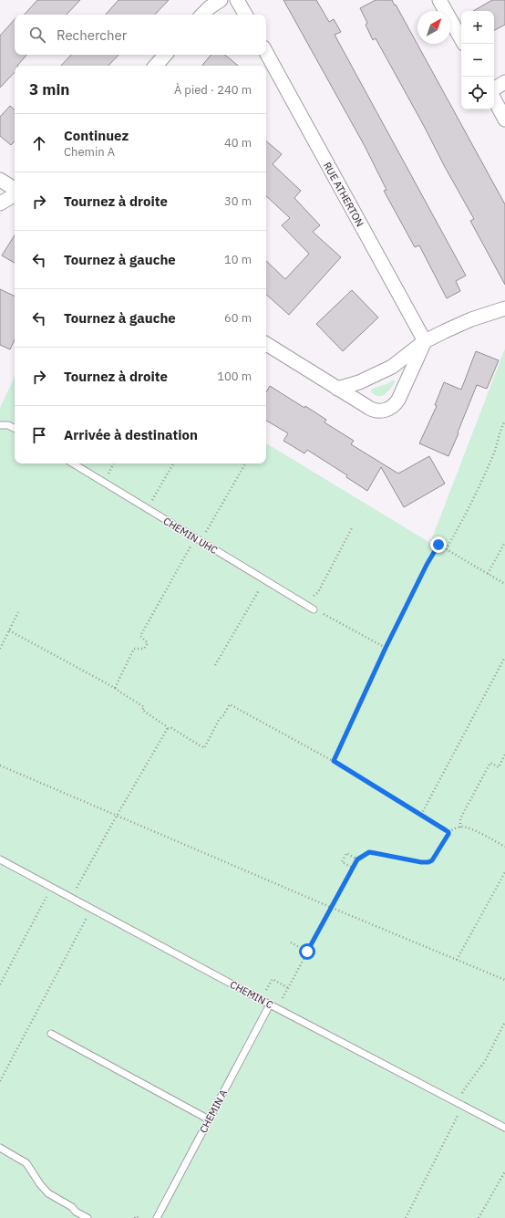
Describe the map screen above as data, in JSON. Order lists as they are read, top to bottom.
{
  "streets": {
    "street": ["RUE ATHERTON"],
    "lane": ["CHEMIN UHC", "CHEMIN C", "CHEMIN A"]
  },
  "crossings": [
    ["CHEMIN C", "CHEMIN A"]
  ],
  "north": "top right",
  "page": {
    "map_buttons": ["+", "−"],
    "search": "Rechercher",
    "heading": ["3 min", "À pied · 240 m"],
    "list": [
      ["Continuez", "Chemin A", "40 m"],
      ["Tournez à droite", "30 m"],
      ["Tournez à gauche", "10 m"],
      ["Tournez à gauche", "60 m"],
      ["Tournez à droite", "100 m"],
      "Arrivée à destination"
    ]
  }
}
